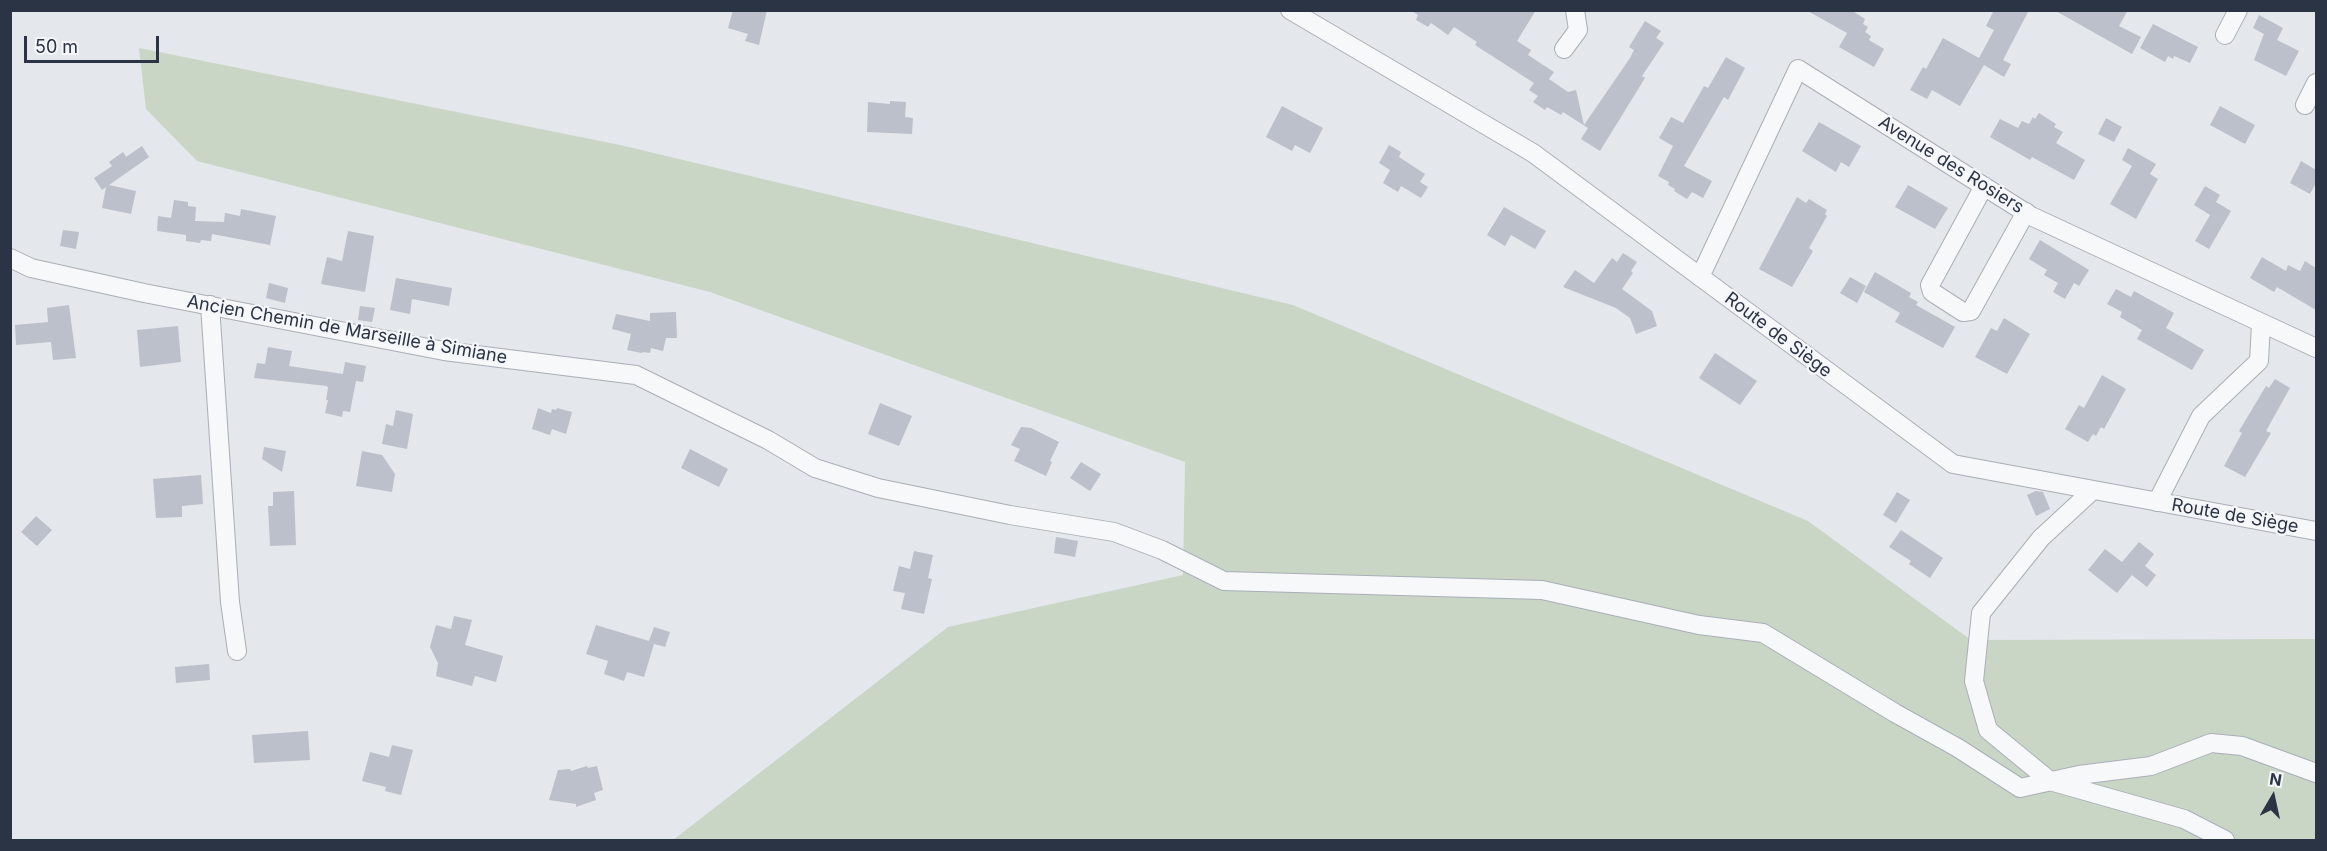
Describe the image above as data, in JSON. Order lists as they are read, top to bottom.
{
  "streets": {
    "street": ["Avenue des Rosiers", "Ancien Chemin de Marseille à Simiane", "Route de Siège"]
  },
  "crossings": [
    ["Avenue des Rosiers", "Route de Siège"]
  ],
  "scale_bar": "50 m",
  "north": "top"
}
